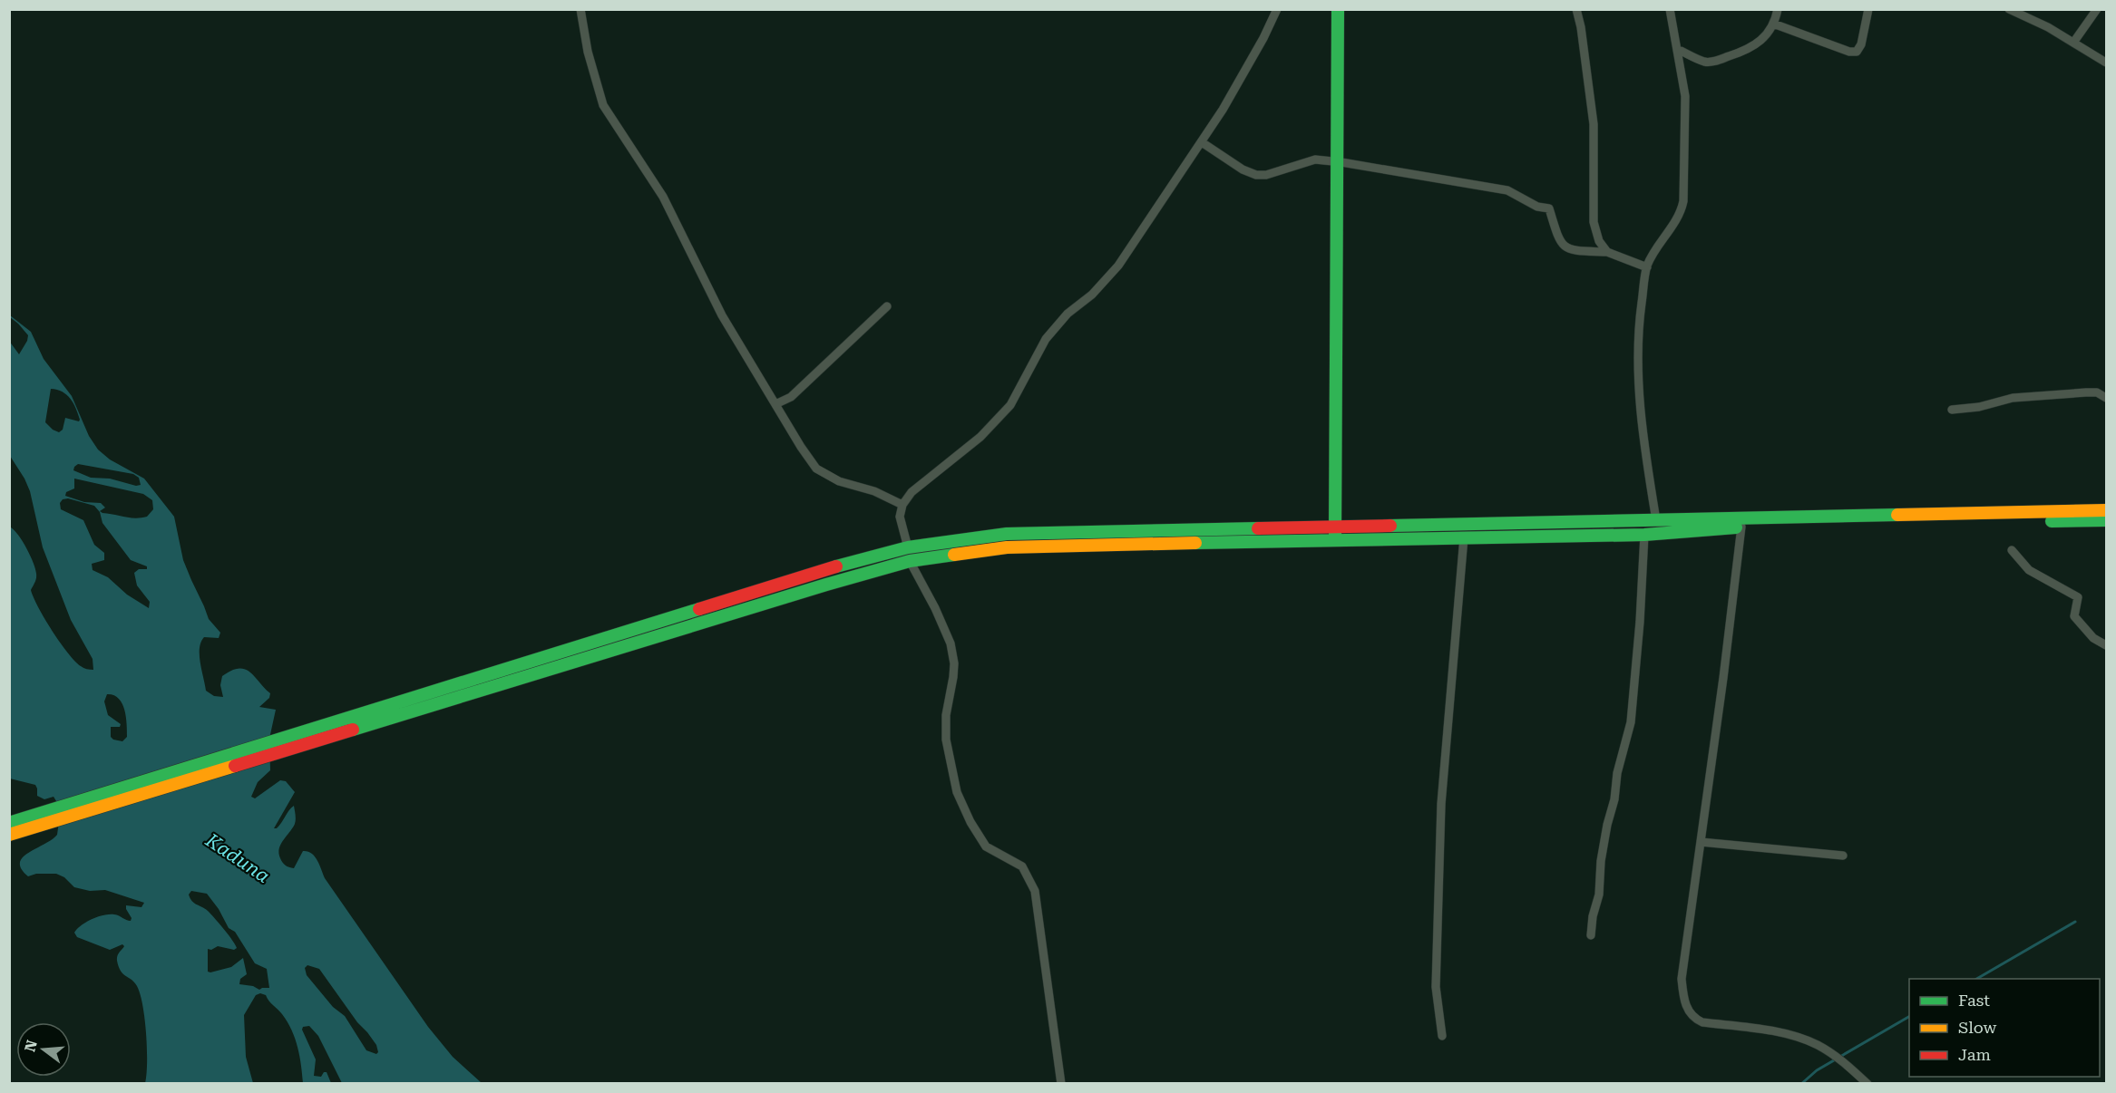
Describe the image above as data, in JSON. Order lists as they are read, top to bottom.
{
  "water": ["Kaduna"],
  "legend": ["Fast", "Slow", "Jam"],
  "north": "left"
}
